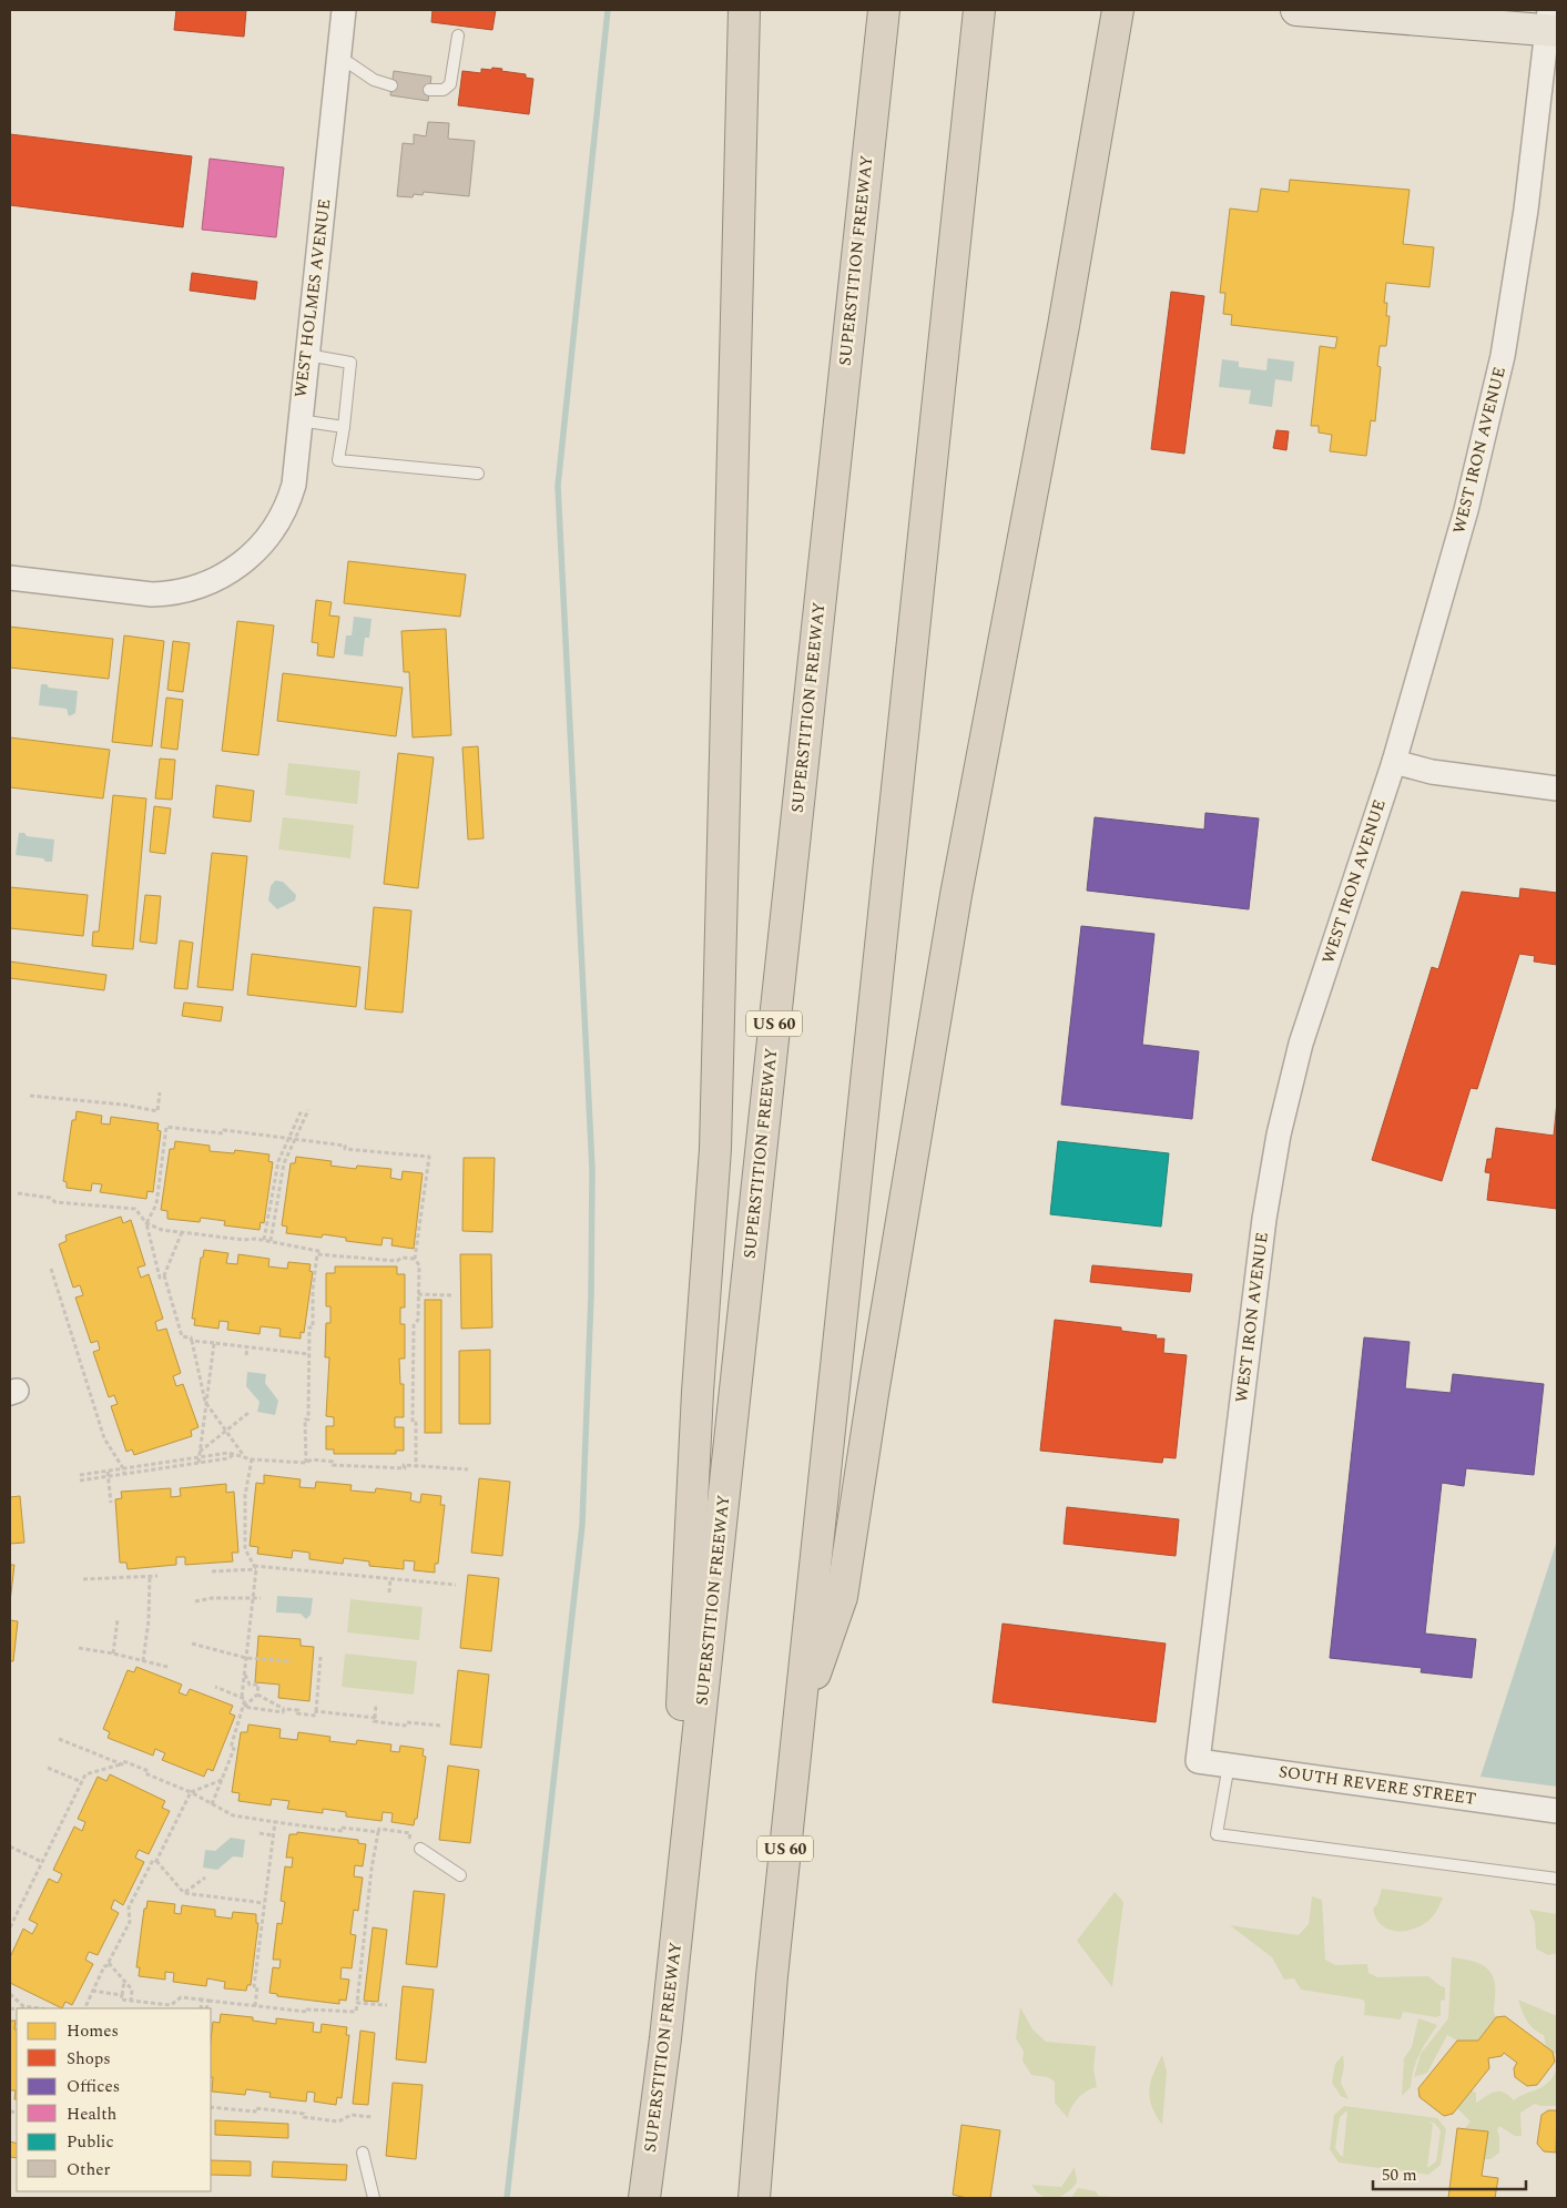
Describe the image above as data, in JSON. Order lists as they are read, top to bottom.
{
  "streets": {
    "highway": ["SUPERSTITION FREEWAY", "US 60"],
    "street": ["WEST HOLMES AVENUE", "WEST IRON AVENUE", "SOUTH REVERE STREET"]
  },
  "crossings": [
    ["WEST IRON AVENUE", "SOUTH REVERE STREET"]
  ],
  "legend": [
    "Homes",
    "Shops",
    "Offices",
    "Health",
    "Public",
    "Other"
  ],
  "scale_bar": "50 m"
}
